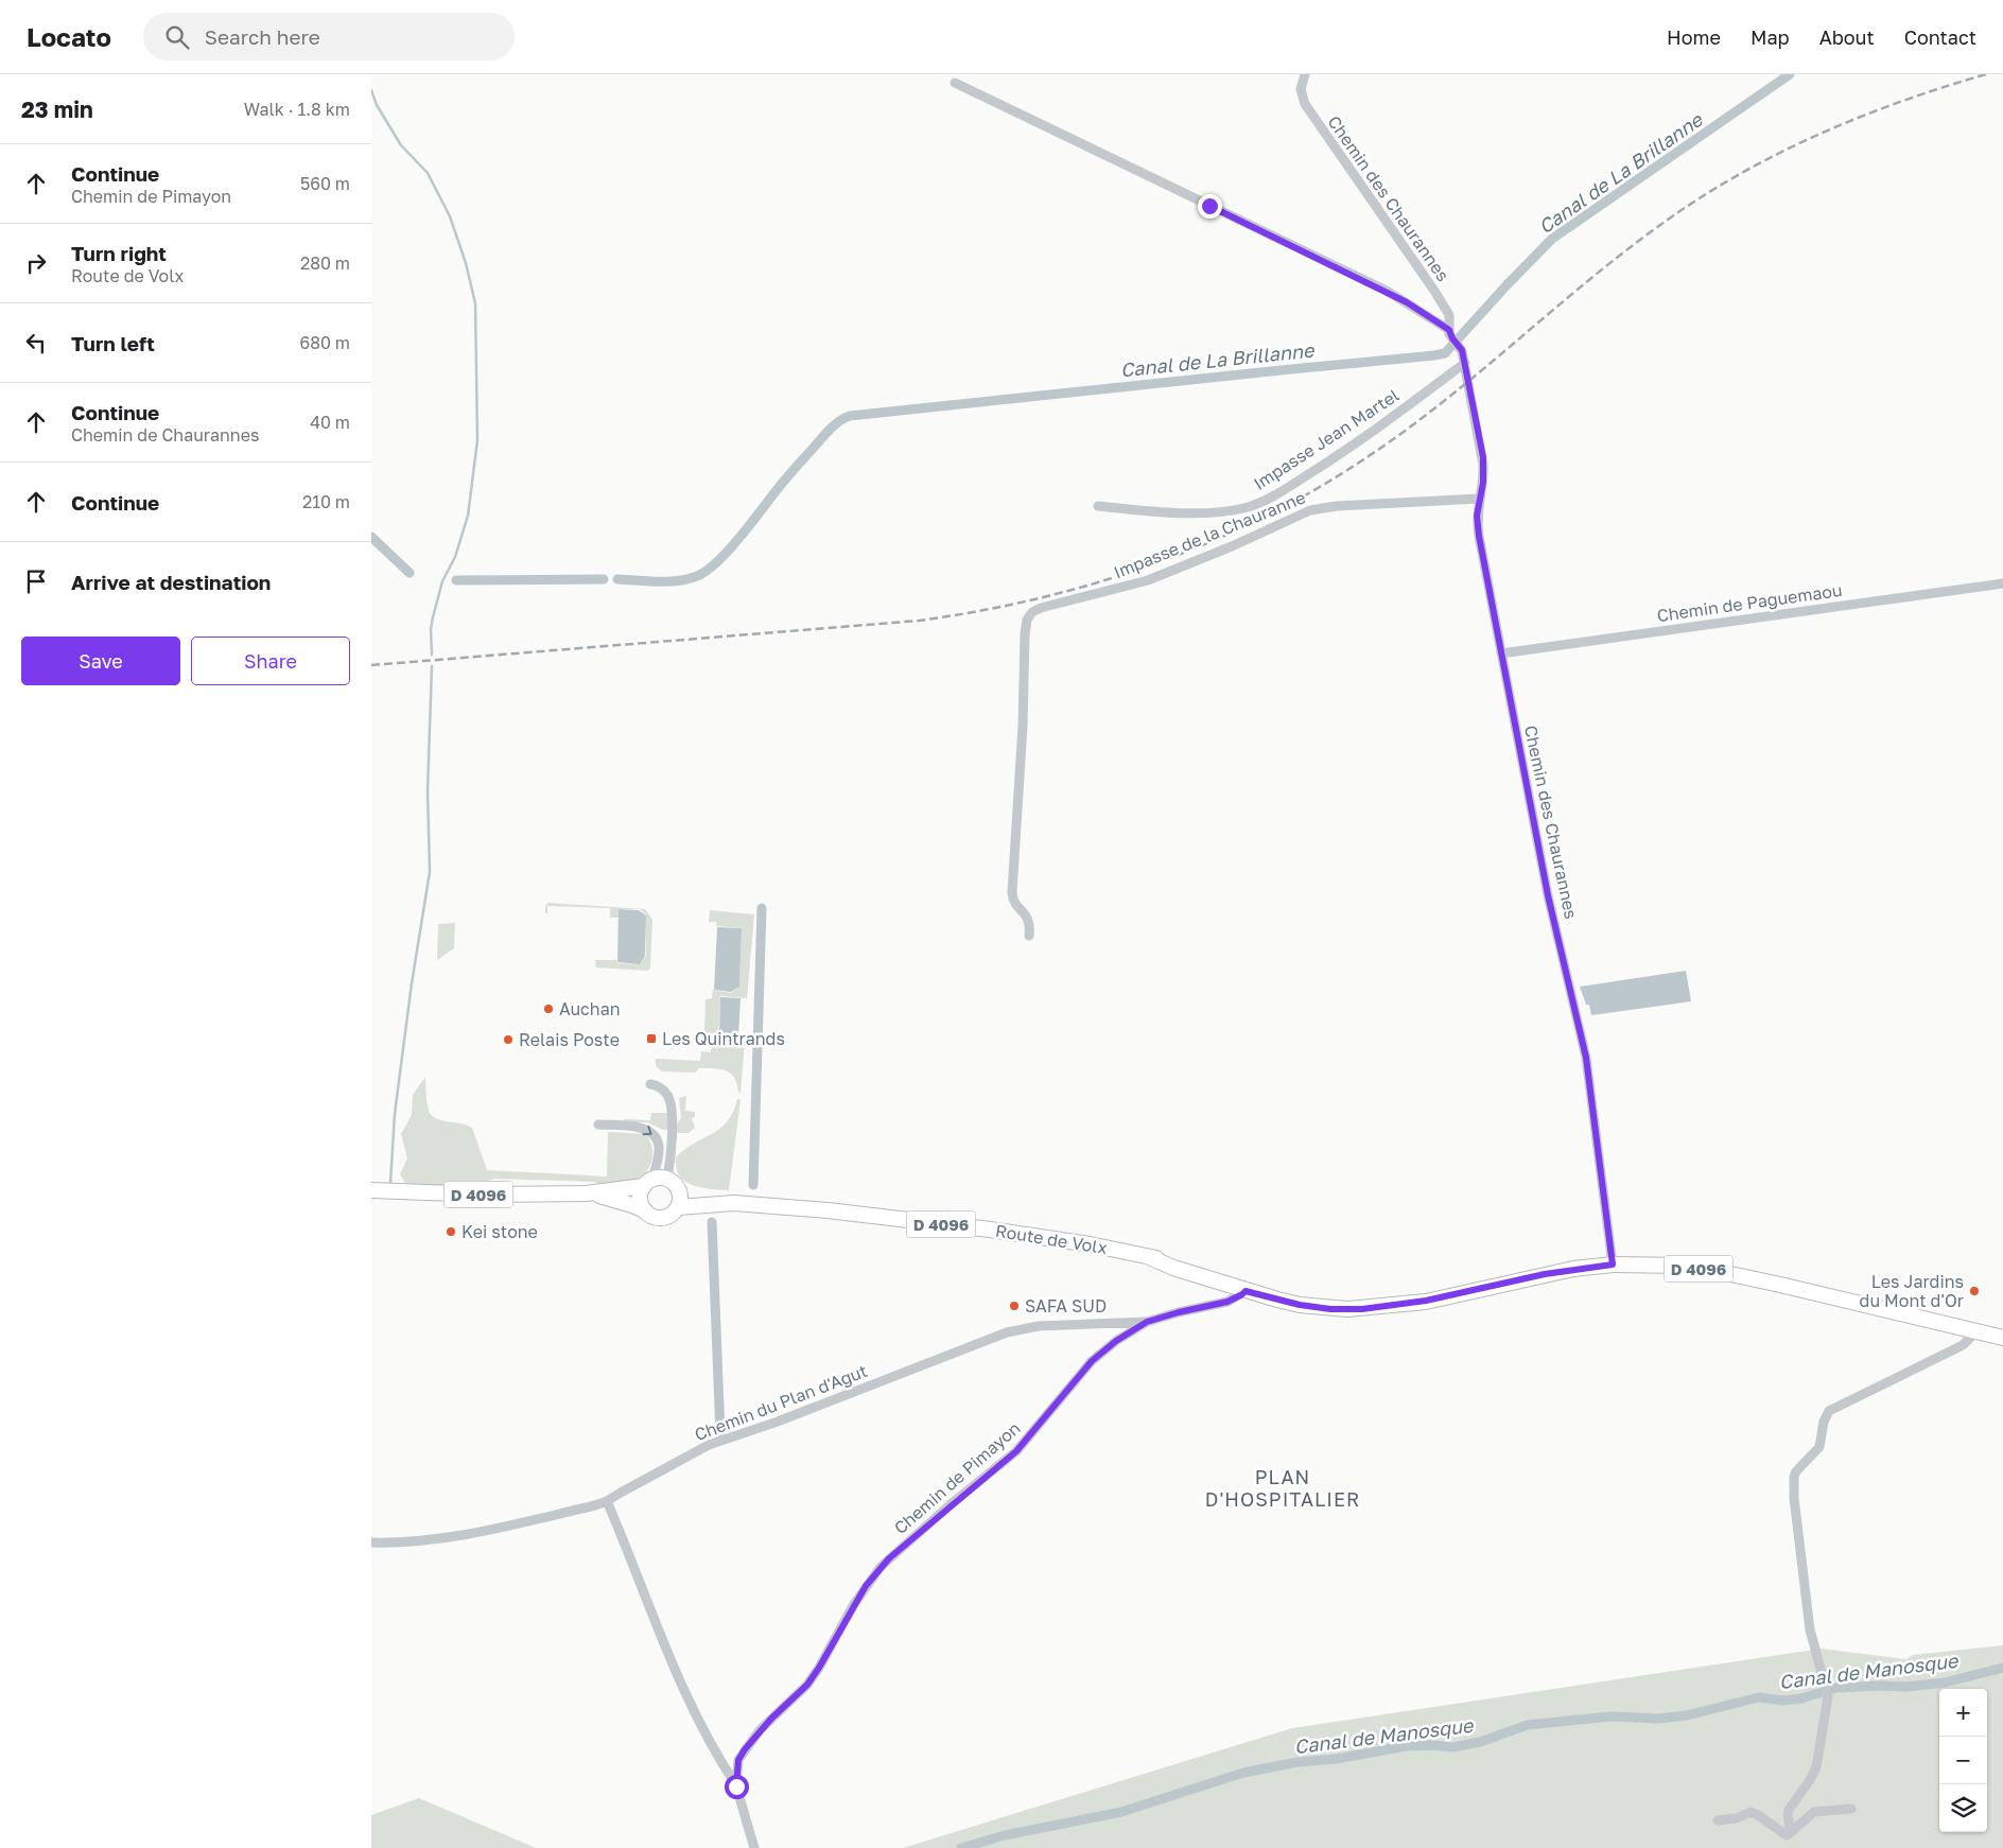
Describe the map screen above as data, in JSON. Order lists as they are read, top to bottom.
{
  "streets": {
    "main road": ["D 4096", "Route de Volx"],
    "street": [
      "Chemin des Chaurannes",
      "Impasse Jean Martel",
      "Impasse de la Chauranne",
      "Chemin de Paguemaou",
      "Chemin du Plan d'Agut",
      "Chemin de Pimayon"
    ]
  },
  "crossings": [
    ["Chemin des Chaurannes", "Impasse Jean Martel"],
    ["Chemin des Chaurannes", "Impasse de la Chauranne"],
    ["Chemin des Chaurannes", "Chemin de Paguemaou"],
    ["Chemin des Chaurannes", "Route de Volx"],
    ["D 4096", "Route de Volx"],
    ["Route de Volx", "Chemin de Pimayon"],
    ["Chemin du Plan d'Agut", "Chemin de Pimayon"]
  ],
  "districts": ["PLAN D'HOSPITALIER"],
  "water": ["Canal de La Brillanne", "Canal de Manosque"],
  "places": {
    "other": [
      "Auchan",
      "Relais Poste",
      "Kei stone",
      "Les Jardins du Mont d'Or",
      "SAFA SUD"
    ],
    "transit": ["Les Quintrands"]
  },
  "page": {
    "header": "Locato",
    "search": "Search here",
    "nav": [
      "Home",
      "Map",
      "About",
      "Contact"
    ],
    "heading": ["23 min", "Walk · 1.8 km"],
    "list": [
      ["Continue", "Chemin de Pimayon", "560 m"],
      ["Turn right", "Route de Volx", "280 m"],
      ["Turn left", "680 m"],
      ["Continue", "Chemin de Chaurannes", "40 m"],
      ["Continue", "210 m"],
      "Arrive at destination"
    ],
    "buttons": ["Save", "Share"],
    "map_buttons": ["+", "−"]
  }
}
